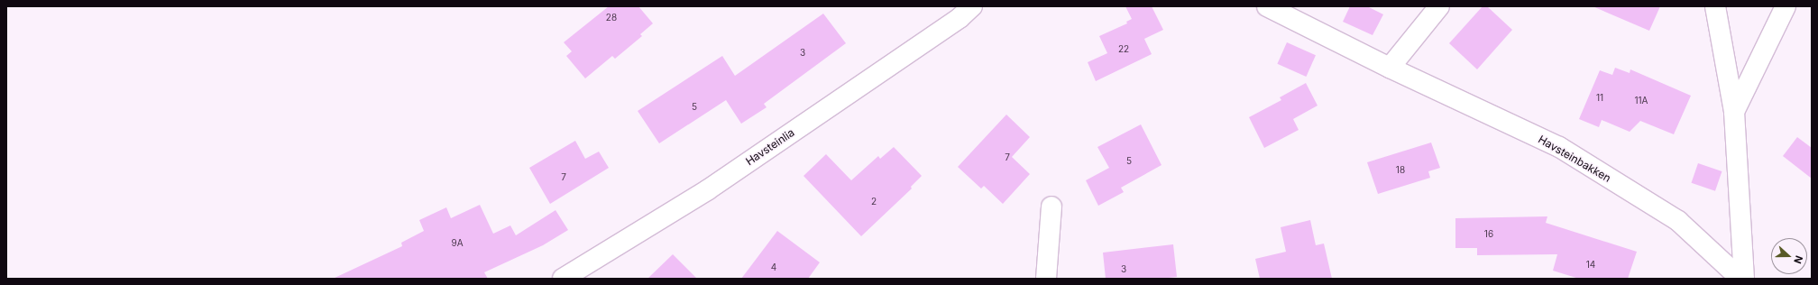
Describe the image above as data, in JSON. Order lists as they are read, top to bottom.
{
  "streets": {
    "street": ["Havsteinlia", "Havsteinbakken"]
  },
  "house_numbers": [
    "28",
    "22",
    "3",
    "11",
    "11A",
    "5",
    "7",
    "5",
    "18",
    "7",
    "2",
    "16",
    "9A",
    "14",
    "4",
    "3"
  ],
  "north": "right"
}
